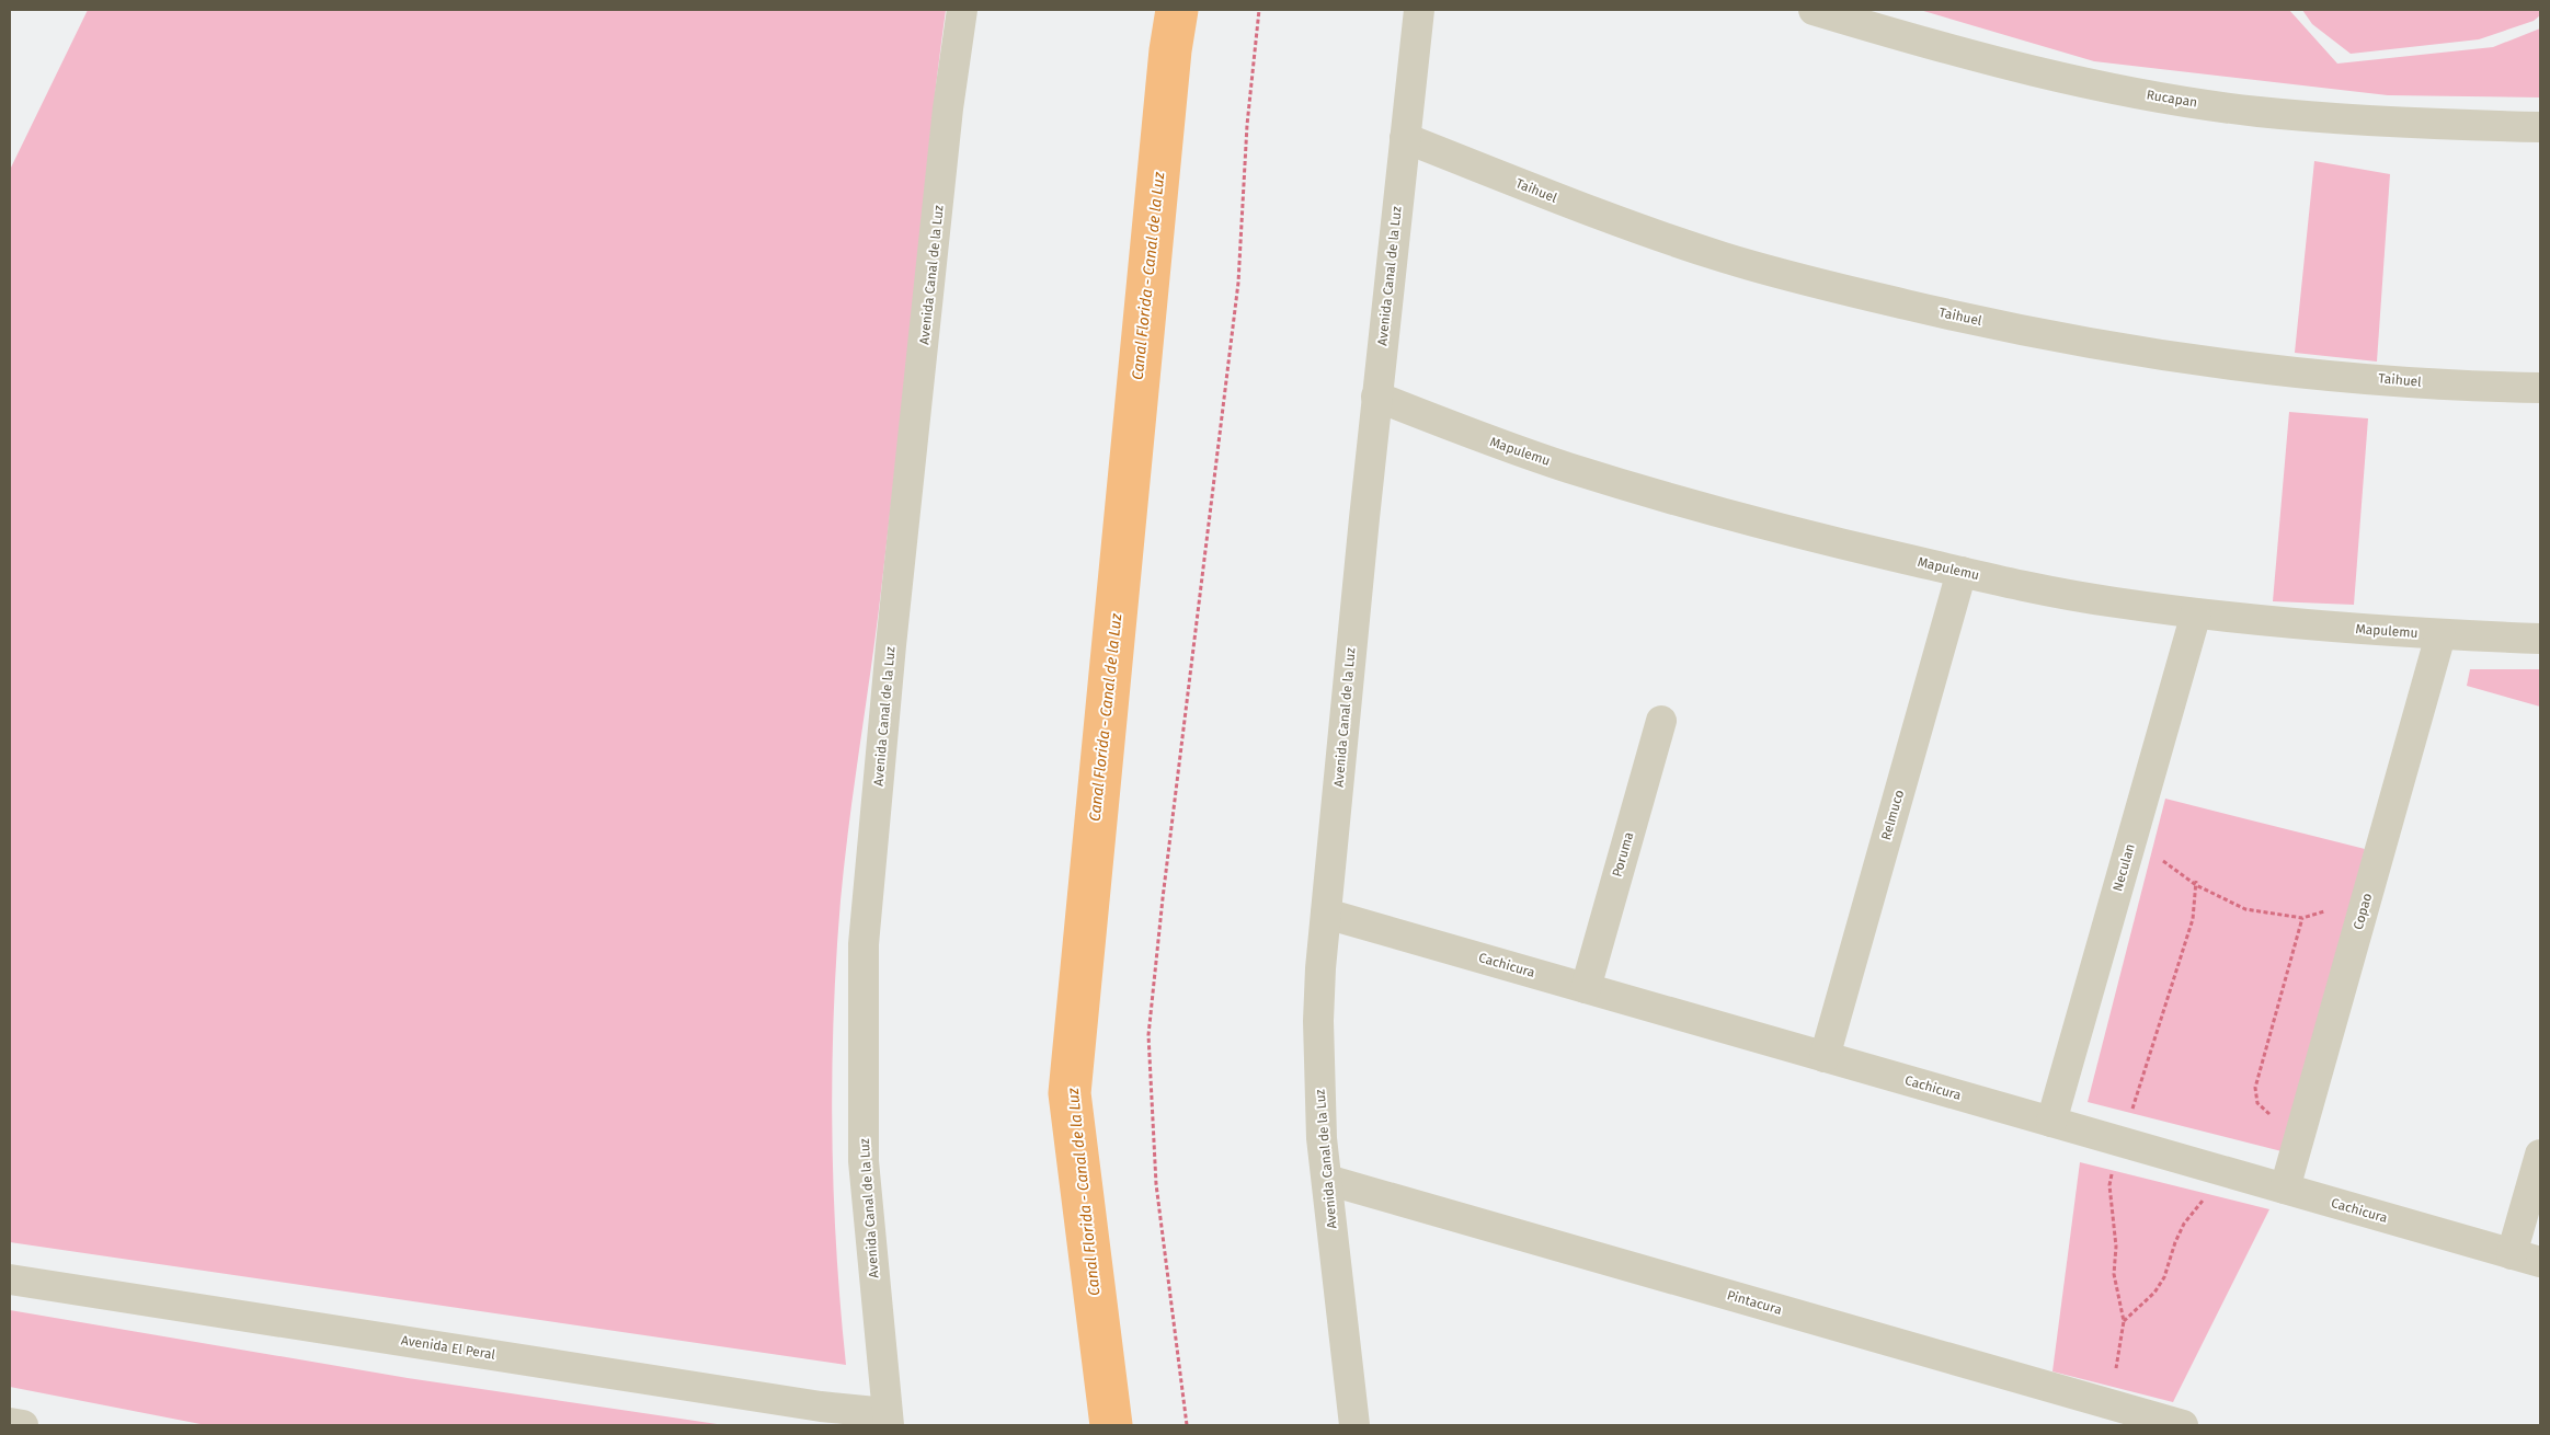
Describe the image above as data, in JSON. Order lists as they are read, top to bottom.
{
  "streets": {
    "street": [
      "Rucapan",
      "Taihuel",
      "Avenida Canal de la Luz",
      "Mapulemu",
      "Relmuco",
      "Poruma",
      "Neculan",
      "Copao",
      "Cachicura",
      "Pintacura",
      "Avenida El Peral"
    ]
  },
  "crossings": [
    ["Taihuel", "Avenida Canal de la Luz"],
    ["Avenida Canal de la Luz", "Mapulemu"],
    ["Avenida Canal de la Luz", "Cachicura"],
    ["Avenida Canal de la Luz", "Pintacura"],
    ["Avenida Canal de la Luz", "Avenida El Peral"],
    ["Mapulemu", "Relmuco"],
    ["Mapulemu", "Neculan"],
    ["Mapulemu", "Copao"],
    ["Relmuco", "Cachicura"],
    ["Poruma", "Cachicura"],
    ["Neculan", "Cachicura"],
    ["Copao", "Cachicura"]
  ],
  "water": ["Canal Florida - Canal de la Luz"]
}
